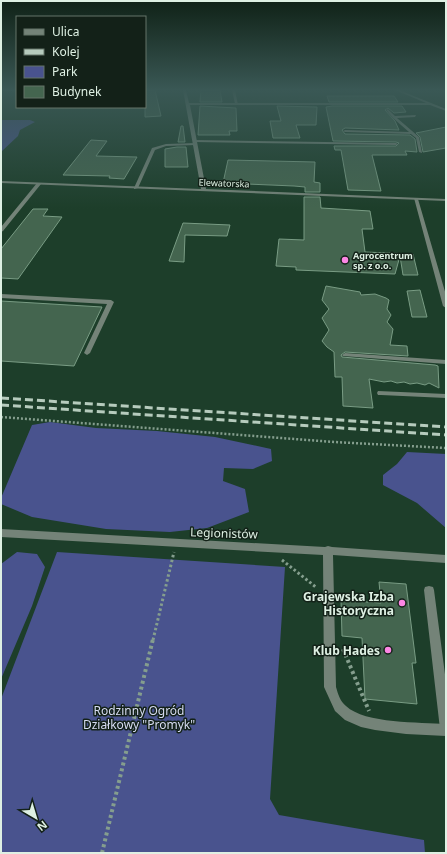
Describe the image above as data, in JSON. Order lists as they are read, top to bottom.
{
  "streets": {
    "street": ["Elewatorska", "Legionistów"]
  },
  "parks": ["Rodzinny Ogród Działkowy \"Promyk\""],
  "places": ["Agrocentrum sp. z o.o.", "Grajewska Izba Historyczna", "Klub Hades"],
  "legend": [
    "Ulica",
    "Kolej",
    "Park",
    "Budynek"
  ],
  "north": "bottom right"
}
